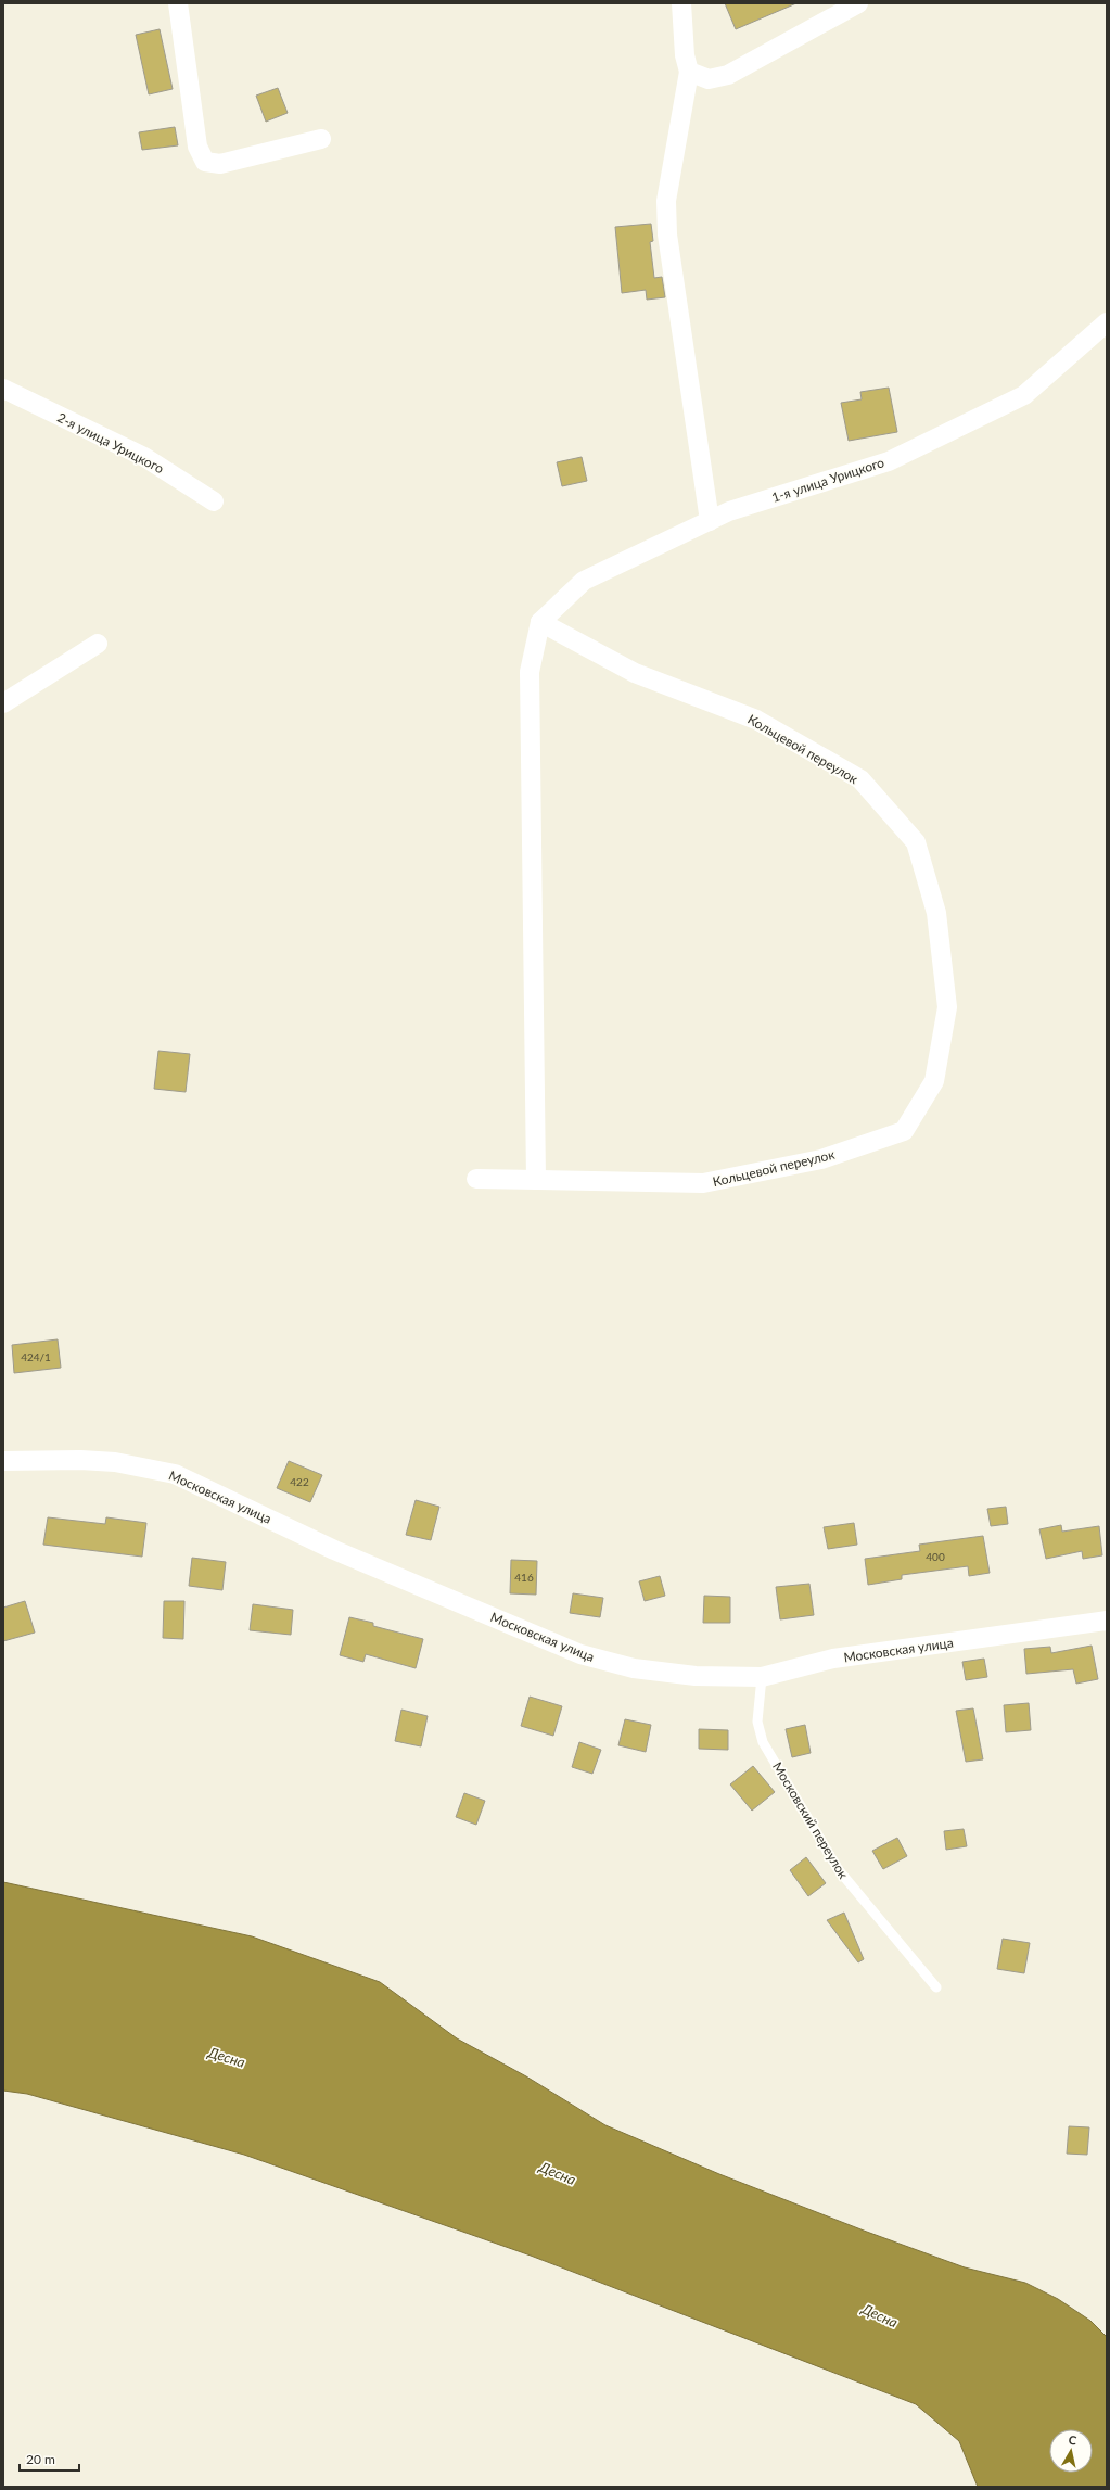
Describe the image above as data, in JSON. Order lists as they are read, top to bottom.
{
  "streets": {
    "street": [
      "2-я улица Урицкого",
      "1-я улица Урицкого",
      "Кольцевой переулок",
      "Московская улица"
    ],
    "lane": ["Московский переулок"]
  },
  "crossings": [
    ["1-я улица Урицкого", "Кольцевой переулок"],
    ["Московская улица", "Московский переулок"]
  ],
  "water": ["Десна"],
  "house_numbers": [
    "424/1",
    "422",
    "400",
    "416"
  ],
  "scale_bar": "20 m",
  "north": "top"
}
